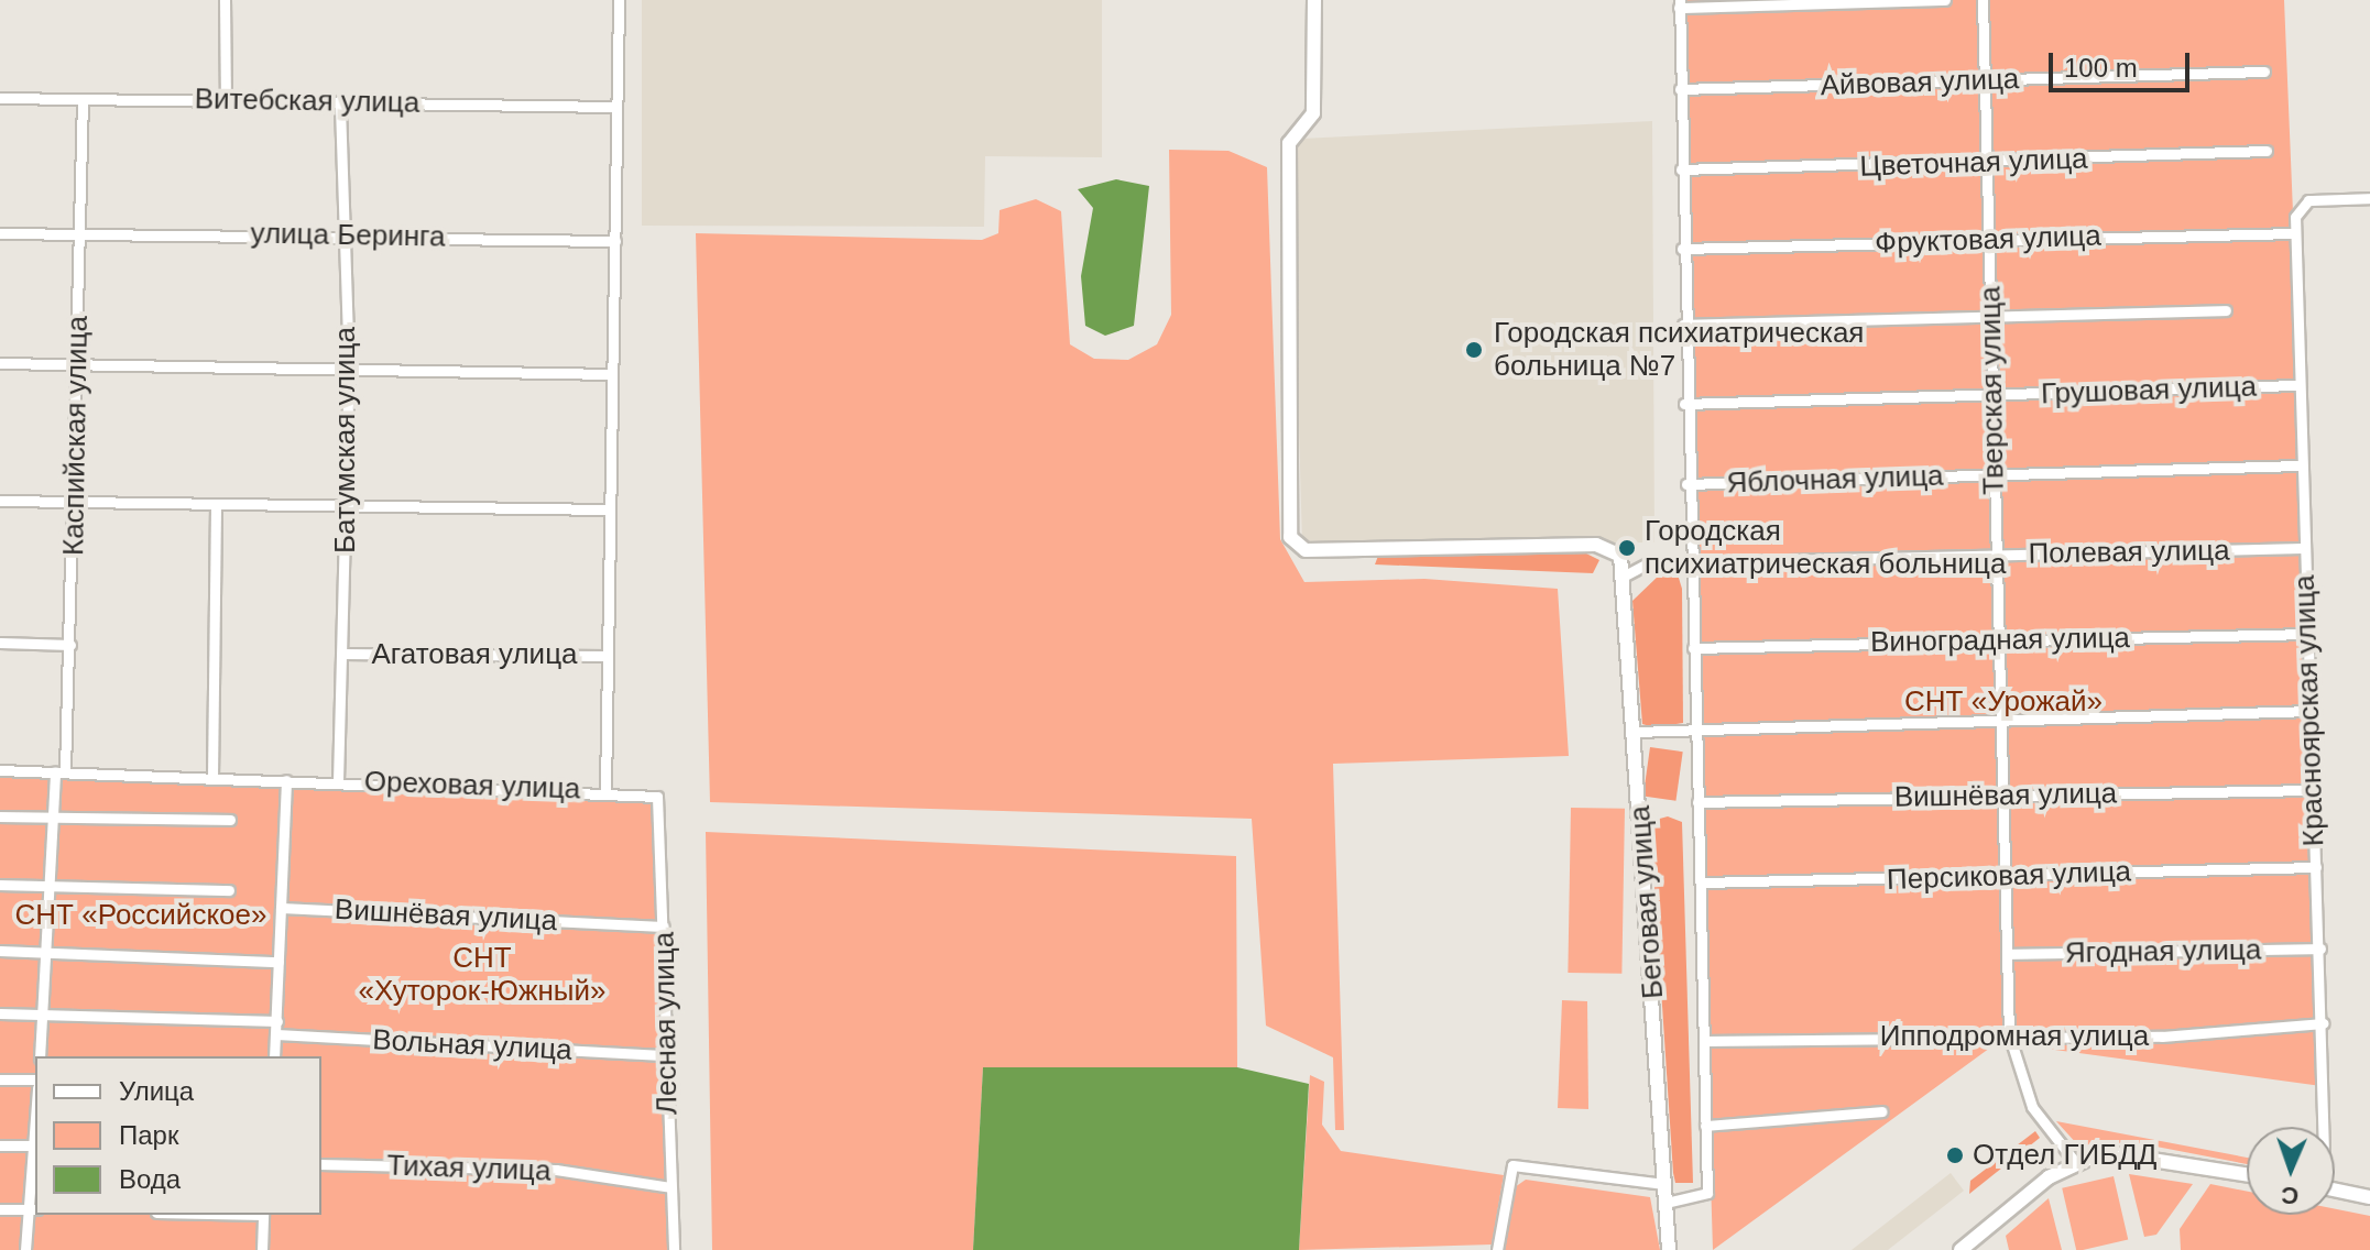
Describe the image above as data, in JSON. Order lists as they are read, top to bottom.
{
  "streets": {
    "street": [
      "Айвовая улица",
      "Витебская улица",
      "Цветочная улица",
      "улица Беринга",
      "Фруктовая улица",
      "Тверская улица",
      "Грушовая улица",
      "Каспийская улица",
      "Батумская улица",
      "Яблочная улица",
      "Полевая улица",
      "Виноградная улица",
      "Агатовая улица",
      "Красноярская улица",
      "Ореховая улица",
      "Вишнёвая улица",
      "Персиковая улица",
      "Беговая улица",
      "Ягодная улица",
      "Лесная улица",
      "Ипподромная улица",
      "Вольная улица",
      "Тихая улица"
    ]
  },
  "crossings": [
    ["Айвовая улица", "Тверская улица"],
    ["Витебская улица", "Каспийская улица"],
    ["Витебская улица", "Батумская улица"],
    ["Цветочная улица", "Тверская улица"],
    ["улица Беринга", "Каспийская улица"],
    ["улица Беринга", "Батумская улица"],
    ["Фруктовая улица", "Тверская улица"],
    ["Фруктовая улица", "Красноярская улица"],
    ["Тверская улица", "Грушовая улица"],
    ["Тверская улица", "Яблочная улица"],
    ["Тверская улица", "Полевая улица"],
    ["Тверская улица", "Виноградная улица"],
    ["Тверская улица", "Вишнёвая улица"],
    ["Тверская улица", "Персиковая улица"],
    ["Тверская улица", "Ягодная улица"],
    ["Тверская улица", "Ипподромная улица"],
    ["Грушовая улица", "Красноярская улица"],
    ["Каспийская улица", "Ореховая улица"],
    ["Батумская улица", "Агатовая улица"],
    ["Батумская улица", "Ореховая улица"],
    ["Яблочная улица", "Красноярская улица"],
    ["Полевая улица", "Красноярская улица"],
    ["Полевая улица", "Беговая улица"],
    ["Виноградная улица", "Красноярская улица"],
    ["Красноярская улица", "Вишнёвая улица"],
    ["Красноярская улица", "Персиковая улица"],
    ["Красноярская улица", "Ягодная улица"],
    ["Красноярская улица", "Ипподромная улица"],
    ["Ореховая улица", "Лесная улица"],
    ["Вишнёвая улица", "Лесная улица"],
    ["Лесная улица", "Вольная улица"],
    ["Лесная улица", "Тихая улица"]
  ],
  "parks": ["СНТ «Урожай»", "СНТ «Российское»", "СНТ «Хуторок-Южный»"],
  "places": ["Городская психиатрическая больница №7", "Городская психиатрическая больница", "Отдел ГИБДД"],
  "legend": ["Улица", "Парк", "Вода"],
  "scale_bar": "100 m",
  "north": "bottom"
}
